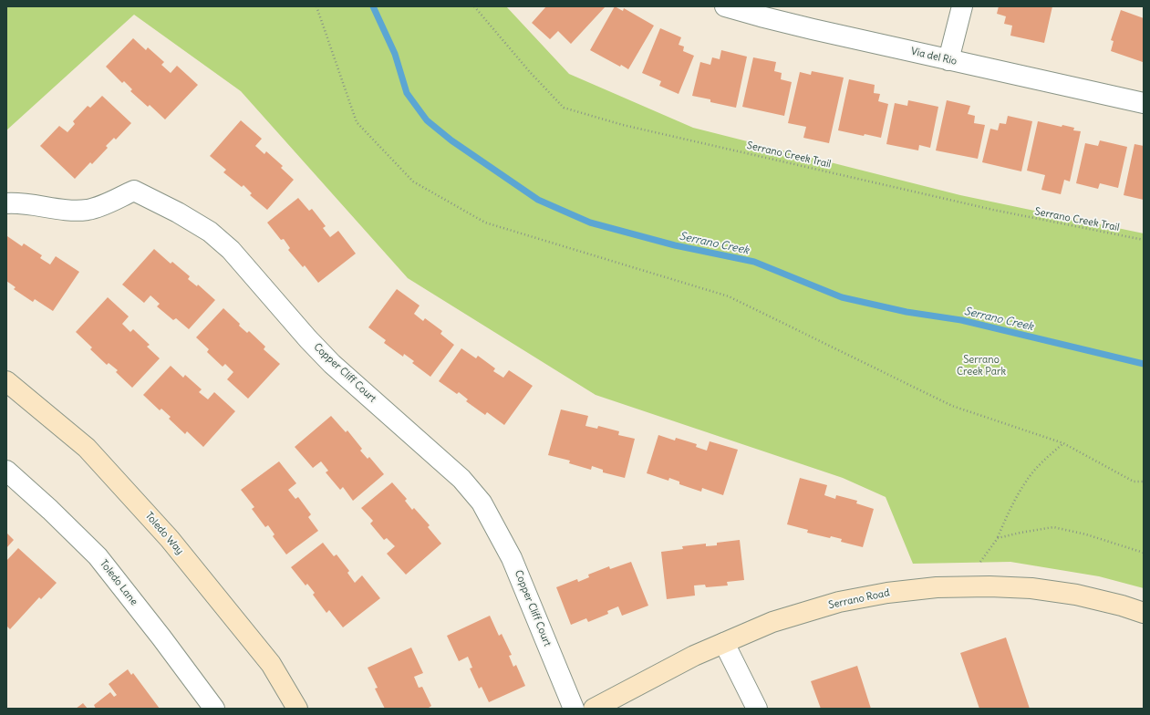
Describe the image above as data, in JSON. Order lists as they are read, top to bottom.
{
  "streets": {
    "street": [
      "Via del Rio",
      "Copper Cliff Court",
      "Toledo Way",
      "Toledo Lane",
      "Serrano Road"
    ],
    "path": ["Serrano Creek Trail"]
  },
  "water": ["Serrano Creek"],
  "parks": ["Serrano Creek Park"]
}
